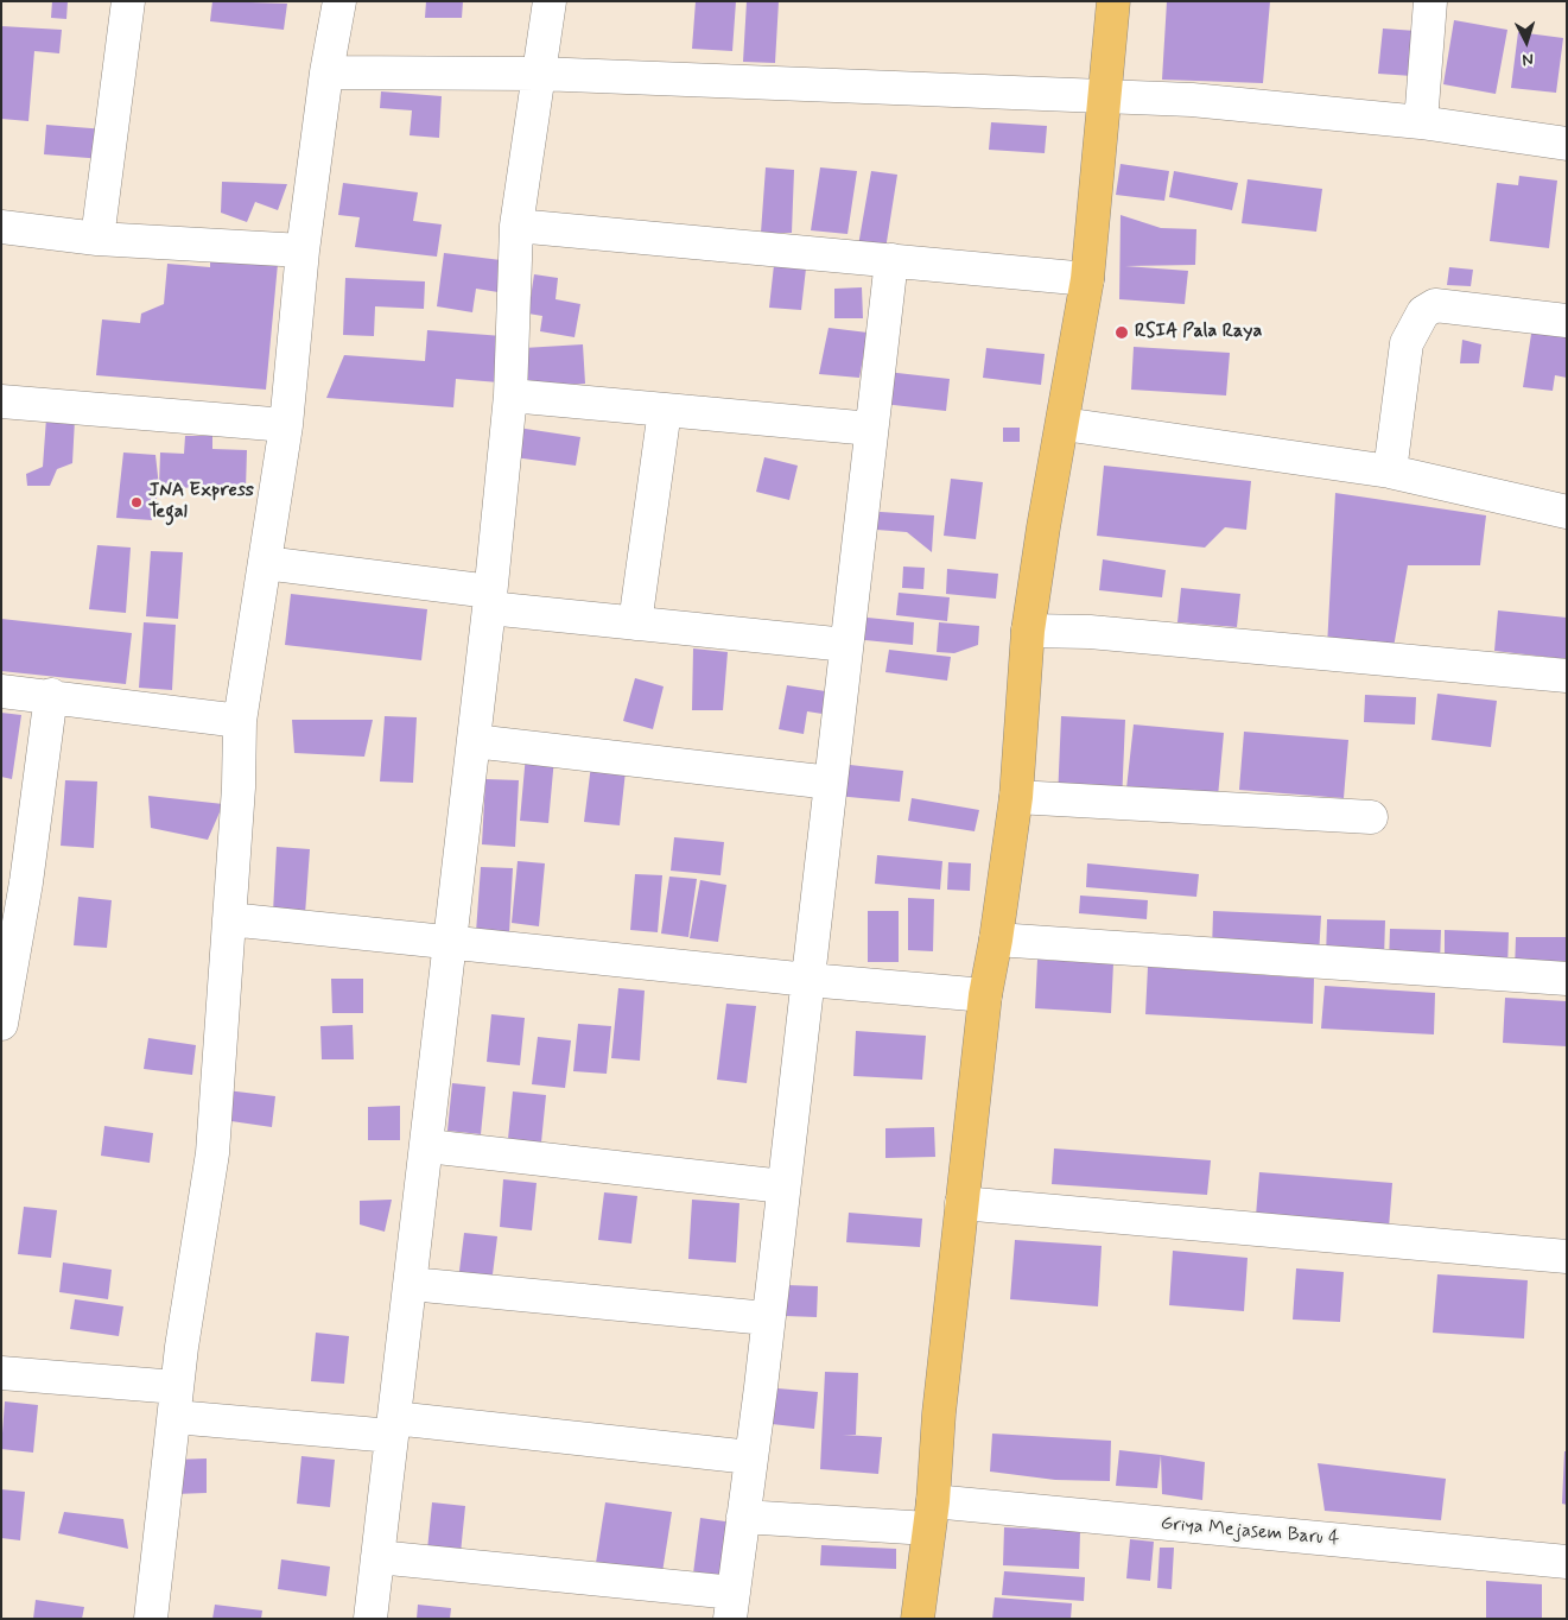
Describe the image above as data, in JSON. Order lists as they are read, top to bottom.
{
  "streets": {
    "street": ["Griya Mejasem Baru 4"]
  },
  "places": ["RSIA Pala Raya", "JNA Express Tegal"],
  "north": "bottom"
}
